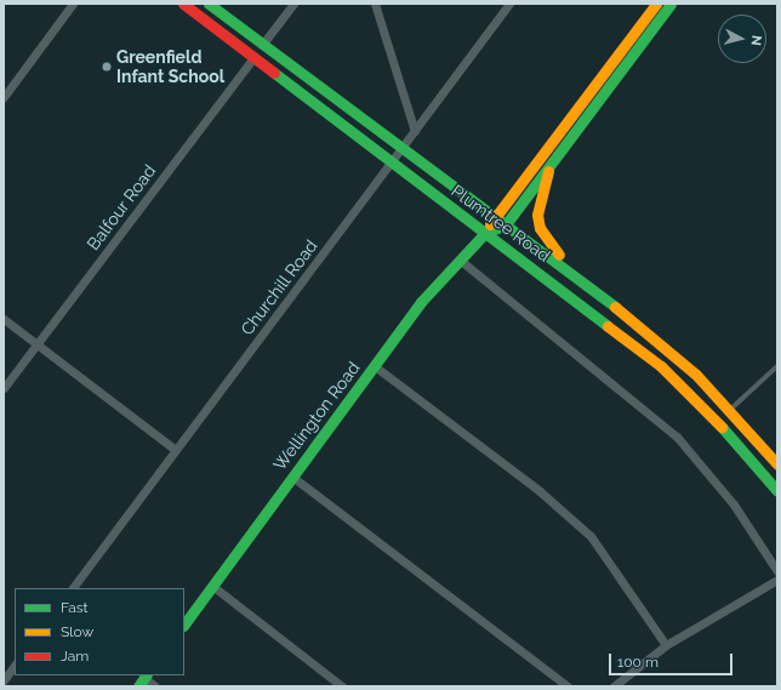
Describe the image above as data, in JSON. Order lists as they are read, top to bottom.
{
  "streets": {
    "main road": ["Plumtree Road", "Wellington Road"],
    "street": ["Balfour Road", "Churchill Road"]
  },
  "crossings": [
    ["Balfour Road", "Plumtree Road"],
    ["Plumtree Road", "Churchill Road"],
    ["Plumtree Road", "Wellington Road"]
  ],
  "places": ["Greenfield Infant School"],
  "legend": ["Fast", "Slow", "Jam"],
  "scale_bar": "100 m",
  "north": "right"
}
